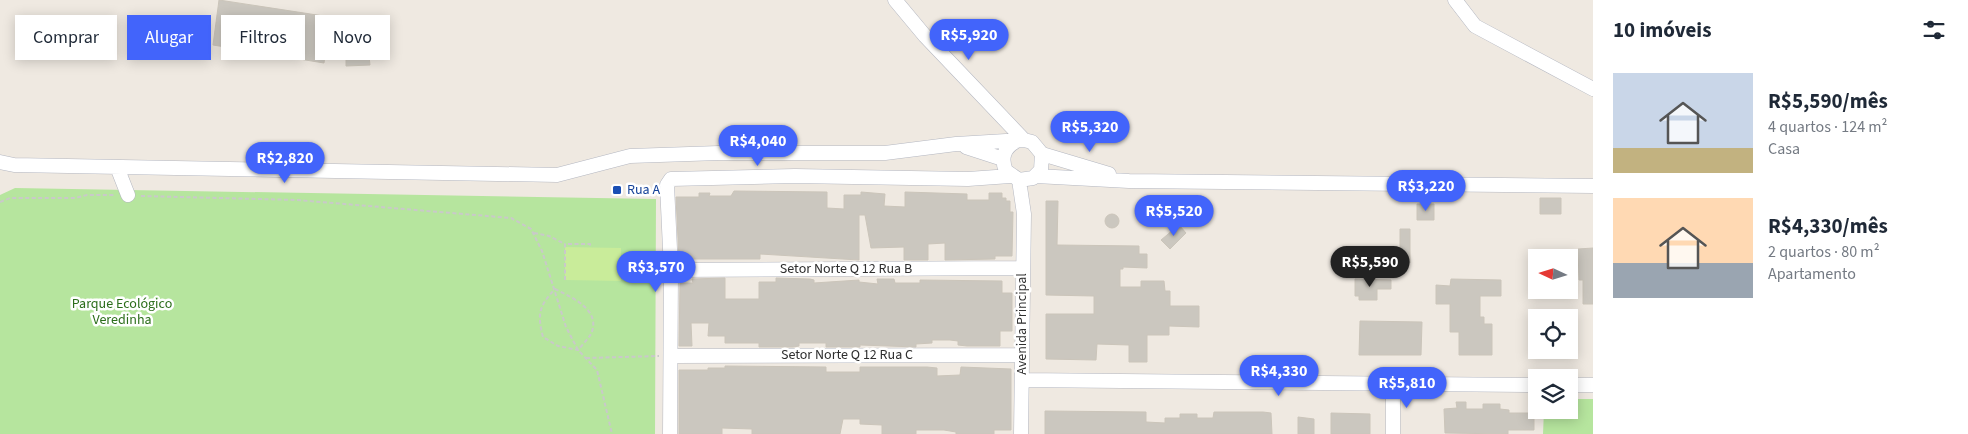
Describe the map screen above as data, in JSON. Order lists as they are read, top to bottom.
{
  "streets": {
    "street": ["Setor Norte Q 12 Rua B", "Avenida Principal", "Setor Norte Q 12 Rua C"]
  },
  "crossings": [
    ["Setor Norte Q 12 Rua B", "Avenida Principal"],
    ["Avenida Principal", "Setor Norte Q 12 Rua C"]
  ],
  "parks": ["Parque Ecológico Veredinha"],
  "places": {
    "transit": ["Rua A"]
  },
  "north": "left",
  "page": {
    "heading": "10 imóveis",
    "chip": [
      "Comprar",
      "Alugar",
      "Filtros",
      "Novo"
    ],
    "price": [
      "R$5,920",
      "R$5,320",
      "R$4,040",
      "R$2,820",
      "R$3,220",
      "R$5,520",
      "R$5,590",
      "R$3,570",
      "R$4,330",
      "R$5,810"
    ],
    "list": [
      {
        "name": "R$5,590/mês",
        "note": "4 quartos · 124 m² · Casa"
      },
      {
        "name": "R$4,330/mês",
        "note": "2 quartos · 80 m² · Apartamento"
      }
    ]
  }
}
